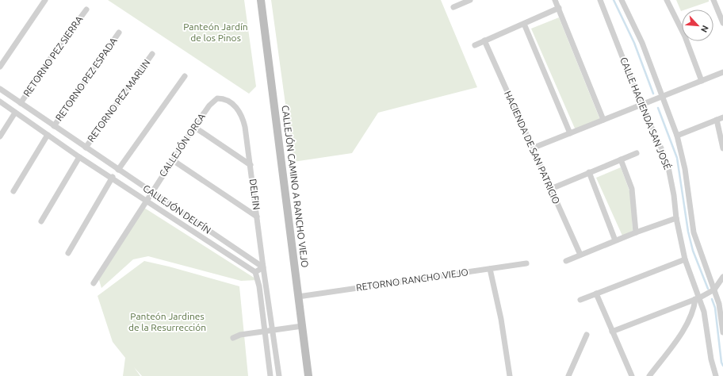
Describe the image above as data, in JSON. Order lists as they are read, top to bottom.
{
  "streets": {
    "street": [
      "RETORNO PEZ SIERRA",
      "RETORNO PEZ ESPADA",
      "RETORNO PEZ MARLIN",
      "CALLE HACIENDA SAN JOSÉ",
      "CALLEJÓN ORCA",
      "HACIENDA DE SAN PATRICIO",
      "CALLEJÓN CAMINO A RANCHO VIEJO",
      "DELFIN",
      "CALLEJÓN DELFÍN",
      "RETORNO RANCHO VIEJO"
    ]
  },
  "crossings": [
    ["RETORNO PEZ SIERRA", "CALLEJÓN DELFÍN"],
    ["RETORNO PEZ ESPADA", "CALLEJÓN DELFÍN"],
    ["RETORNO PEZ MARLIN", "CALLEJÓN DELFÍN"],
    ["CALLEJÓN ORCA", "DELFIN"],
    ["CALLEJÓN ORCA", "CALLEJÓN DELFÍN"],
    ["CALLEJÓN CAMINO A RANCHO VIEJO", "RETORNO RANCHO VIEJO"],
    ["DELFIN", "CALLEJÓN DELFÍN"]
  ],
  "parks": ["Panteón Jardín de los Pinos", "Panteón Jardines de la Resurrección"],
  "north": "bottom right"
}
